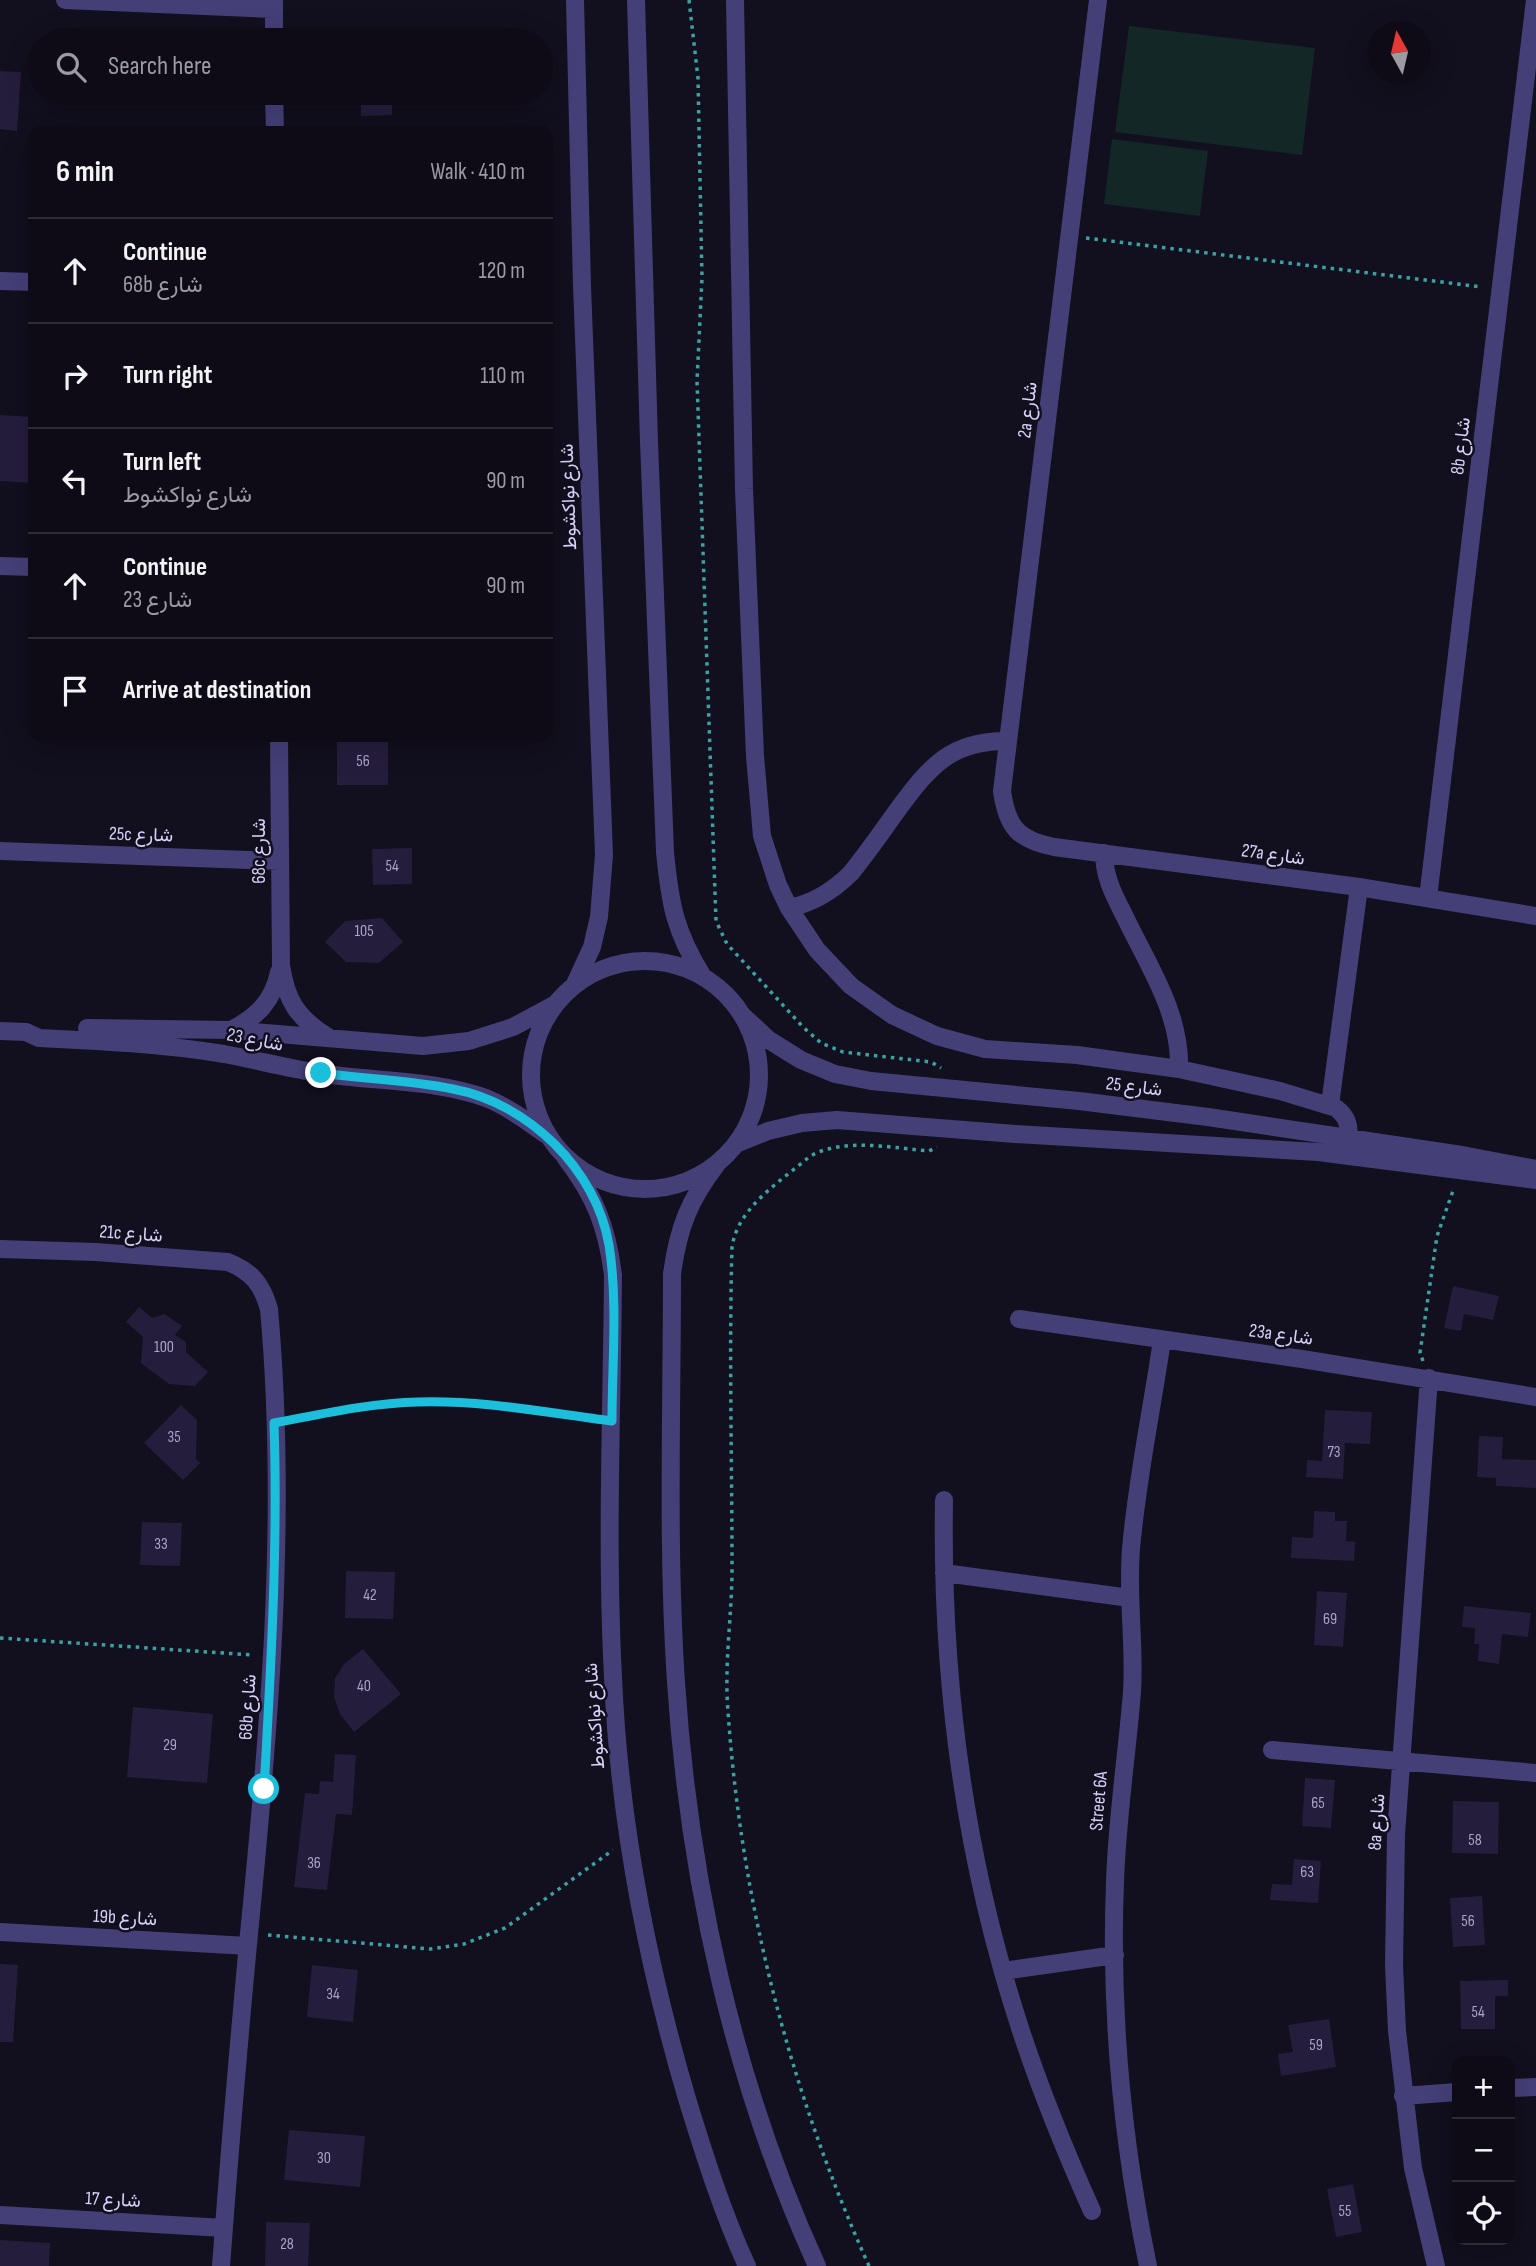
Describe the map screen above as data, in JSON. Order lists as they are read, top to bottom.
{
  "streets": {
    "street": [
      "2a شارع",
      "8b شارع",
      "شارع نواكشوط",
      "25c شارع",
      "68c شارع",
      "27a شارع",
      "شارع 23",
      "شارع 25",
      "21c شارع",
      "23a شارع",
      "68b شارع",
      "Street 6A",
      "8a شارع",
      "19b شارع",
      "شارع 17"
    ]
  },
  "crossings": [
    ["2a شارع", "27a شارع"],
    ["8b شارع", "27a شارع"],
    ["شارع نواكشوط", "شارع 23"],
    ["شارع نواكشوط", "شارع 25"],
    ["25c شارع", "68c شارع"],
    ["68c شارع", "شارع 23"],
    ["شارع 23", "شارع 25"],
    ["21c شارع", "68b شارع"],
    ["23a شارع", "Street 6A"],
    ["23a شارع", "8a شارع"],
    ["68b شارع", "19b شارع"],
    ["68b شارع", "شارع 17"]
  ],
  "house_numbers": [
    "56",
    "54",
    "105",
    "100",
    "35",
    "73",
    "33",
    "42",
    "69",
    "40",
    "29",
    "65",
    "58",
    "36",
    "63",
    "56",
    "34",
    "54",
    "59",
    "30",
    "55",
    "28"
  ],
  "north": "top",
  "page": {
    "search": "Search here",
    "heading": ["6 min", "Walk · 410 m"],
    "list": [
      ["Continue", "68b شارع", "120 m"],
      ["Turn right", "110 m"],
      ["Turn left", "شارع نواكشوط", "90 m"],
      ["Continue", "شارع 23", "90 m"],
      "Arrive at destination"
    ],
    "map_buttons": ["+", "−"]
  }
}
